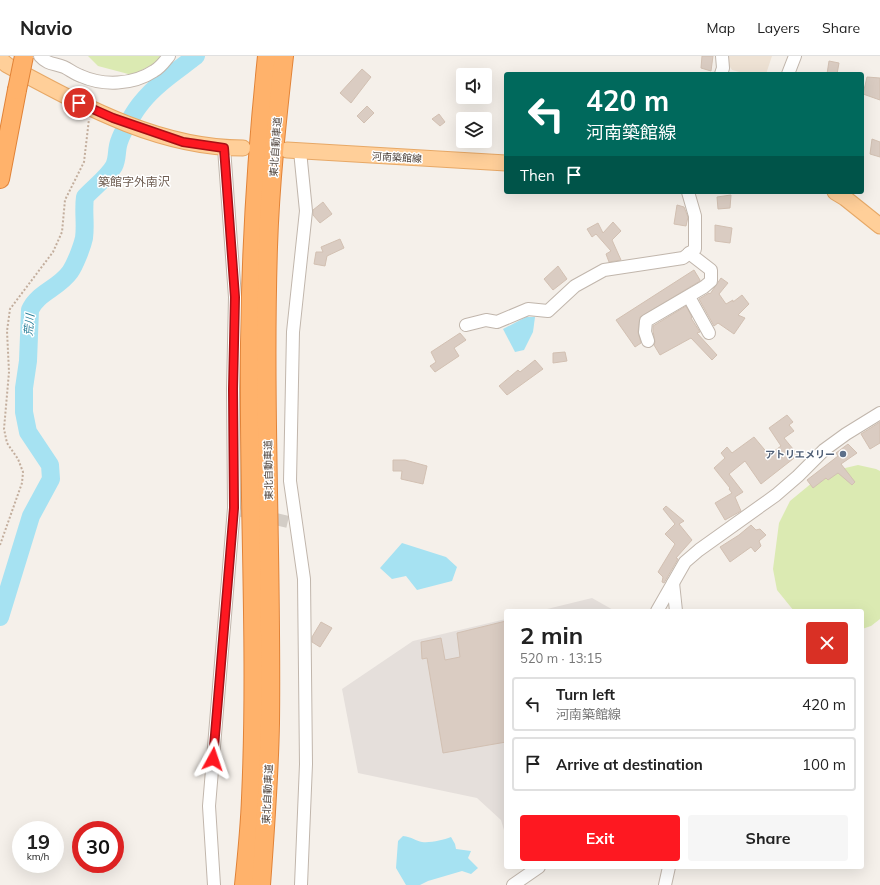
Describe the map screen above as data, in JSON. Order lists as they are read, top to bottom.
{
  "streets": {
    "highway": ["東北自動車道"],
    "main road": ["河南築館線"]
  },
  "districts": ["築館字外南沢"],
  "water": ["荒川"],
  "places": ["アトリエメリー"],
  "page": {
    "header": "Navio",
    "nav": ["Map", "Layers", "Share"],
    "turn": ["420 m", "河南築館線"],
    "then": "Then",
    "heading": ["2 min", "520 m · 13:15"],
    "list": [
      {
        "name": "Turn left",
        "note": "河南築館線",
        "value": "420 m"
      },
      {
        "name": "Arrive at destination",
        "value": "100 m"
      }
    ],
    "buttons": ["Exit", "Share"],
    "speed": "19 km/h",
    "limit": "30"
  }
}
